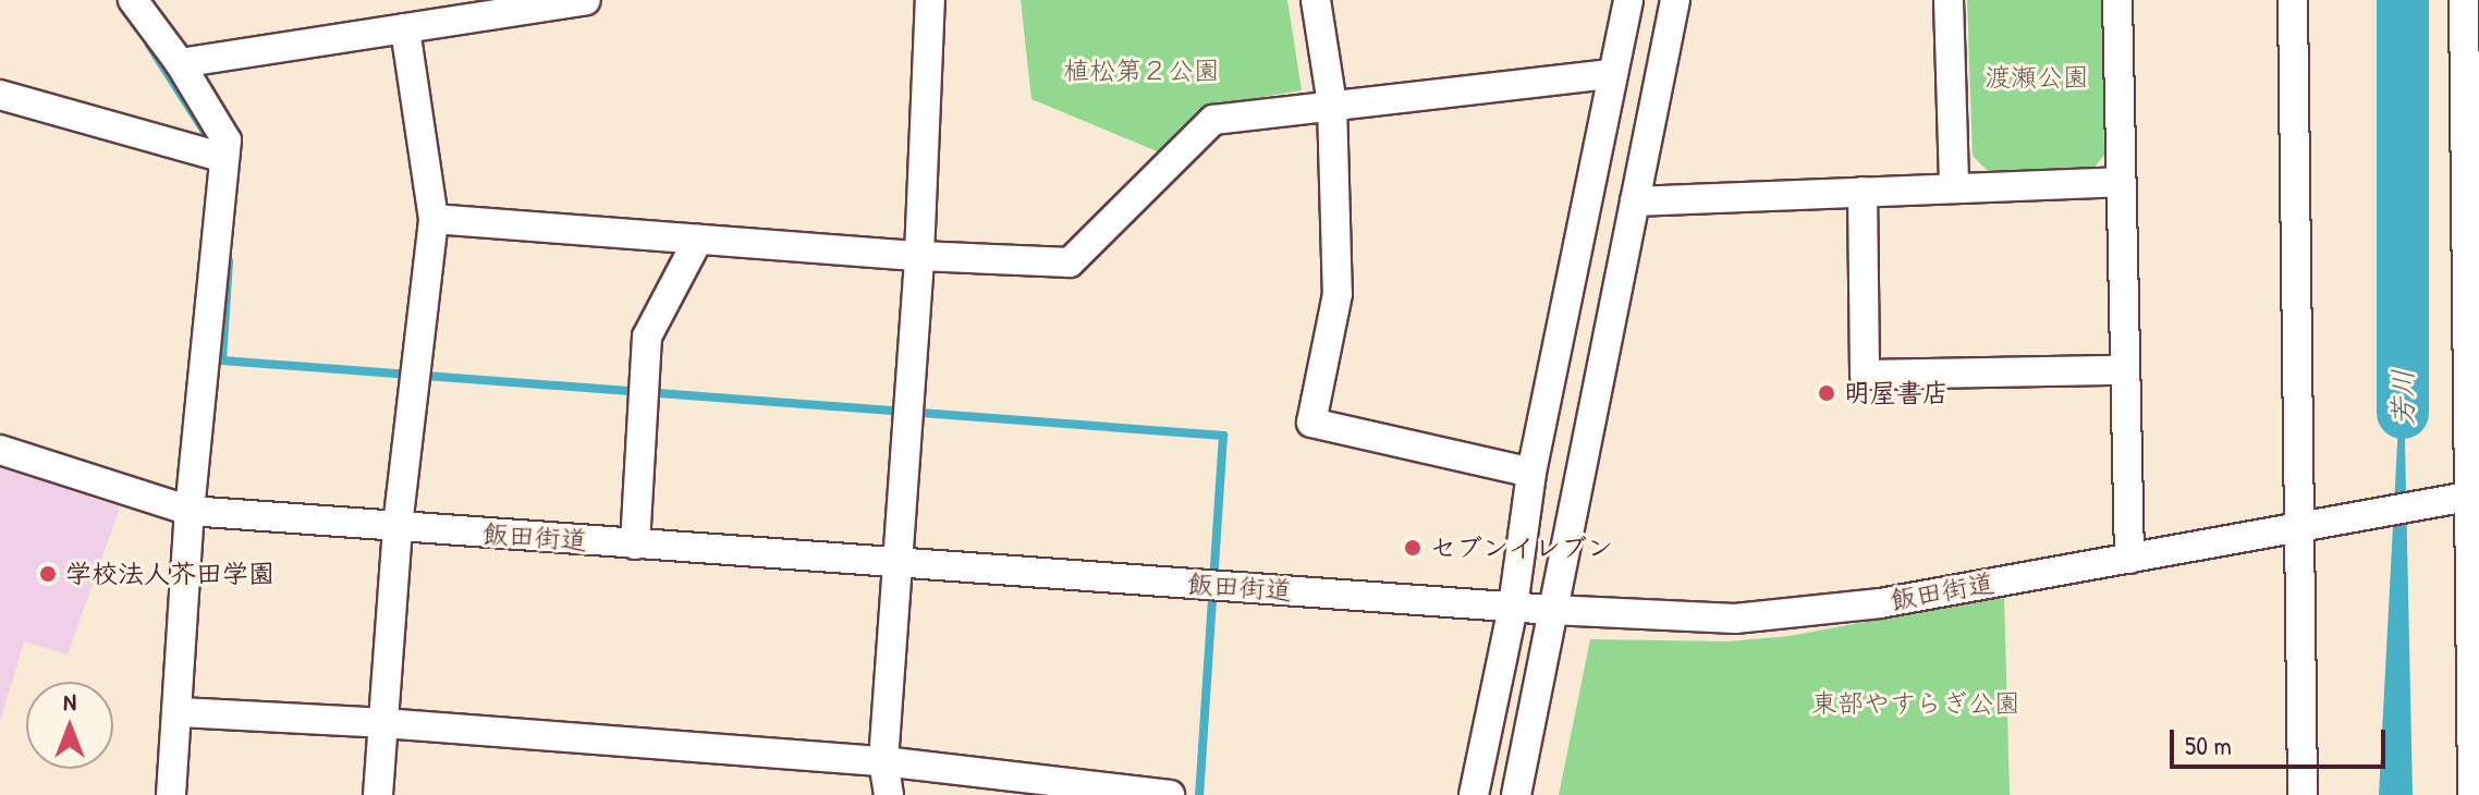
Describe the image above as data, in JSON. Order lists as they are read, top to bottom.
{
  "streets": {
    "street": ["飯田街道"]
  },
  "water": ["芳川"],
  "parks": ["植松第２公園", "渡瀬公園", "東部やすらぎ公園"],
  "places": ["明屋書店", "セブンイレブン", "学校法人芥田学園"],
  "scale_bar": "50 m",
  "north": "top"
}
